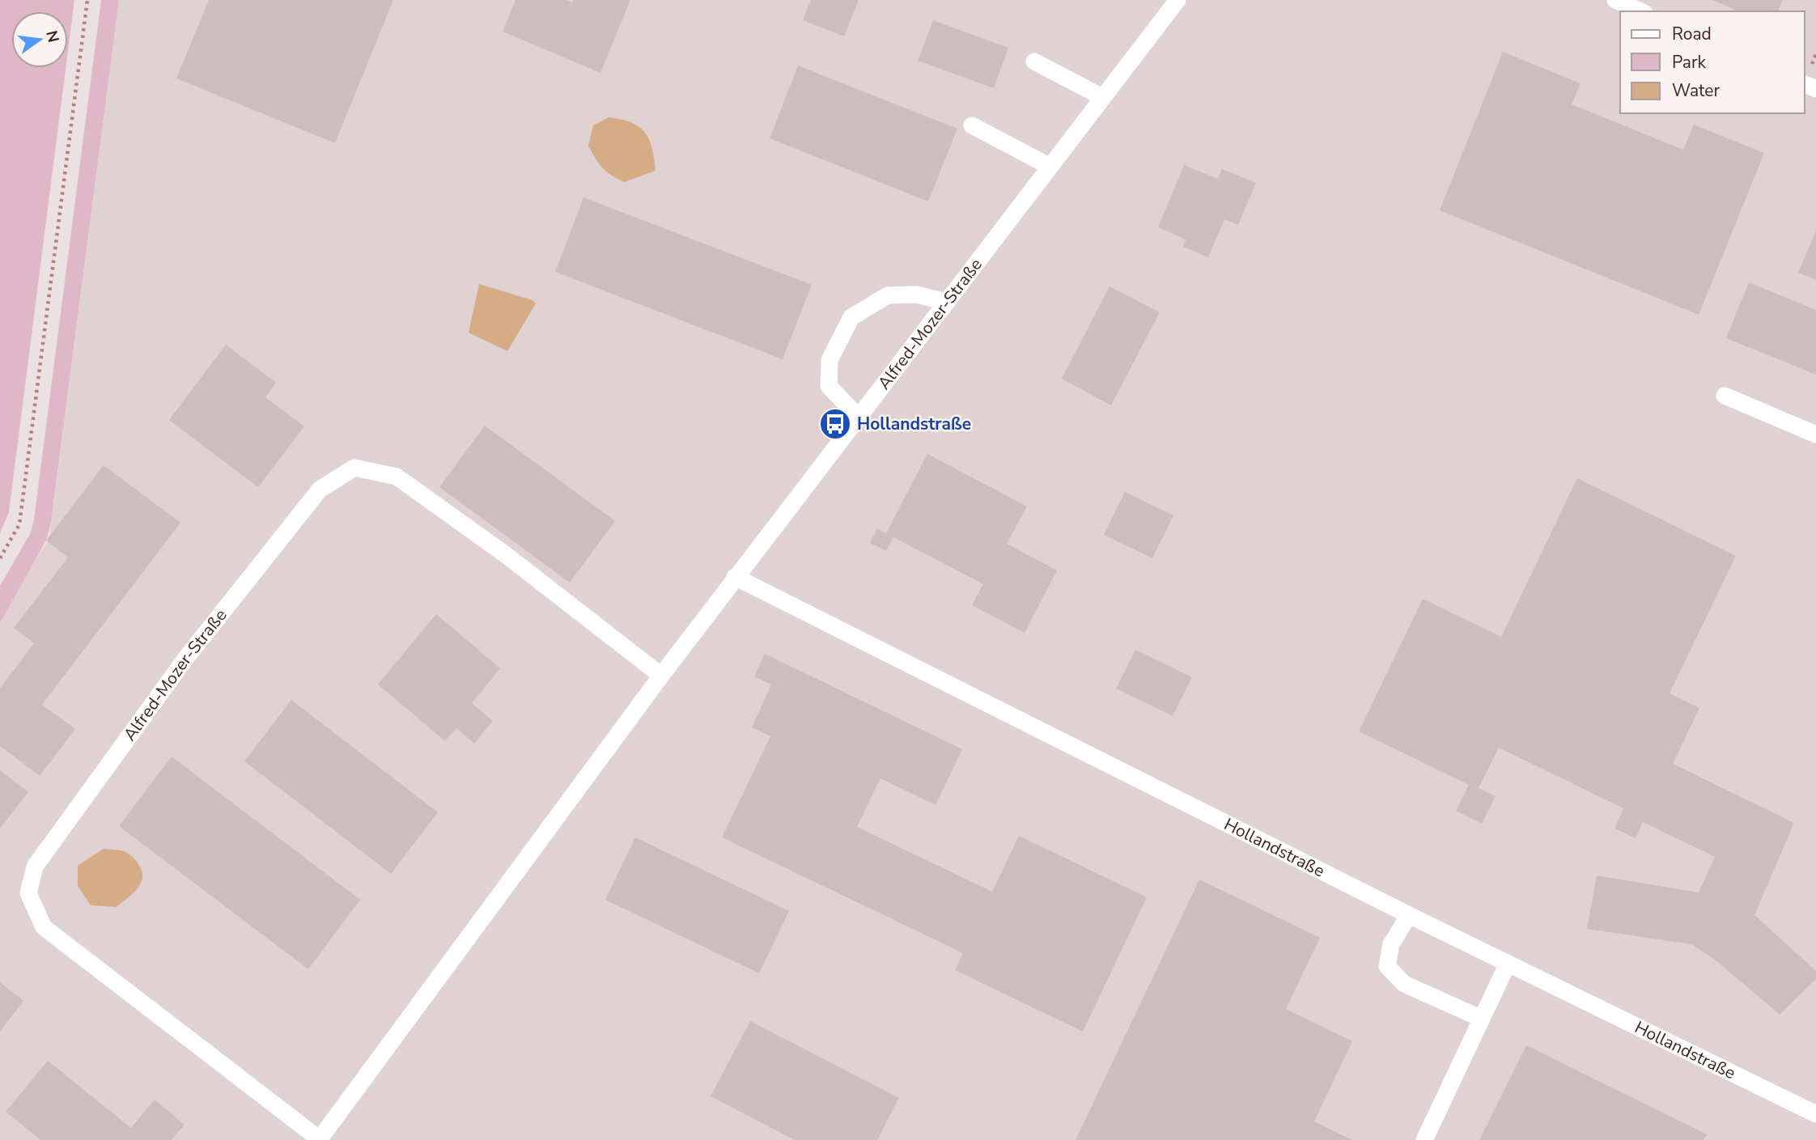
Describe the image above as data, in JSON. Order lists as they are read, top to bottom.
{
  "streets": {
    "street": ["Alfred-Mozer-Straße", "Hollandstraße"]
  },
  "crossings": [
    ["Alfred-Mozer-Straße", "Hollandstraße"]
  ],
  "places": {
    "bus stop": ["Hollandstraße"]
  },
  "legend": ["Road", "Park", "Water"],
  "north": "right"
}
